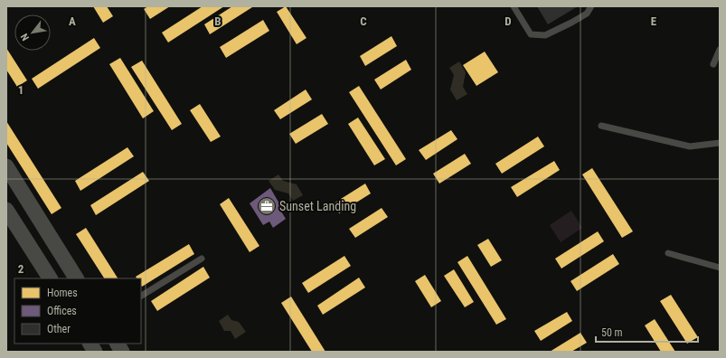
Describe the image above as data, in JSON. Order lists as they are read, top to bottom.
{
  "places": {
    "office": ["Sunset Landing"]
  },
  "legend": ["Homes", "Offices", "Other"],
  "scale_bar": "50 m",
  "north": "bottom left",
  "grid": {
    "columns": [
      "A",
      "B",
      "C",
      "D",
      "E"
    ],
    "rows": ["1", "2"]
  }
}
